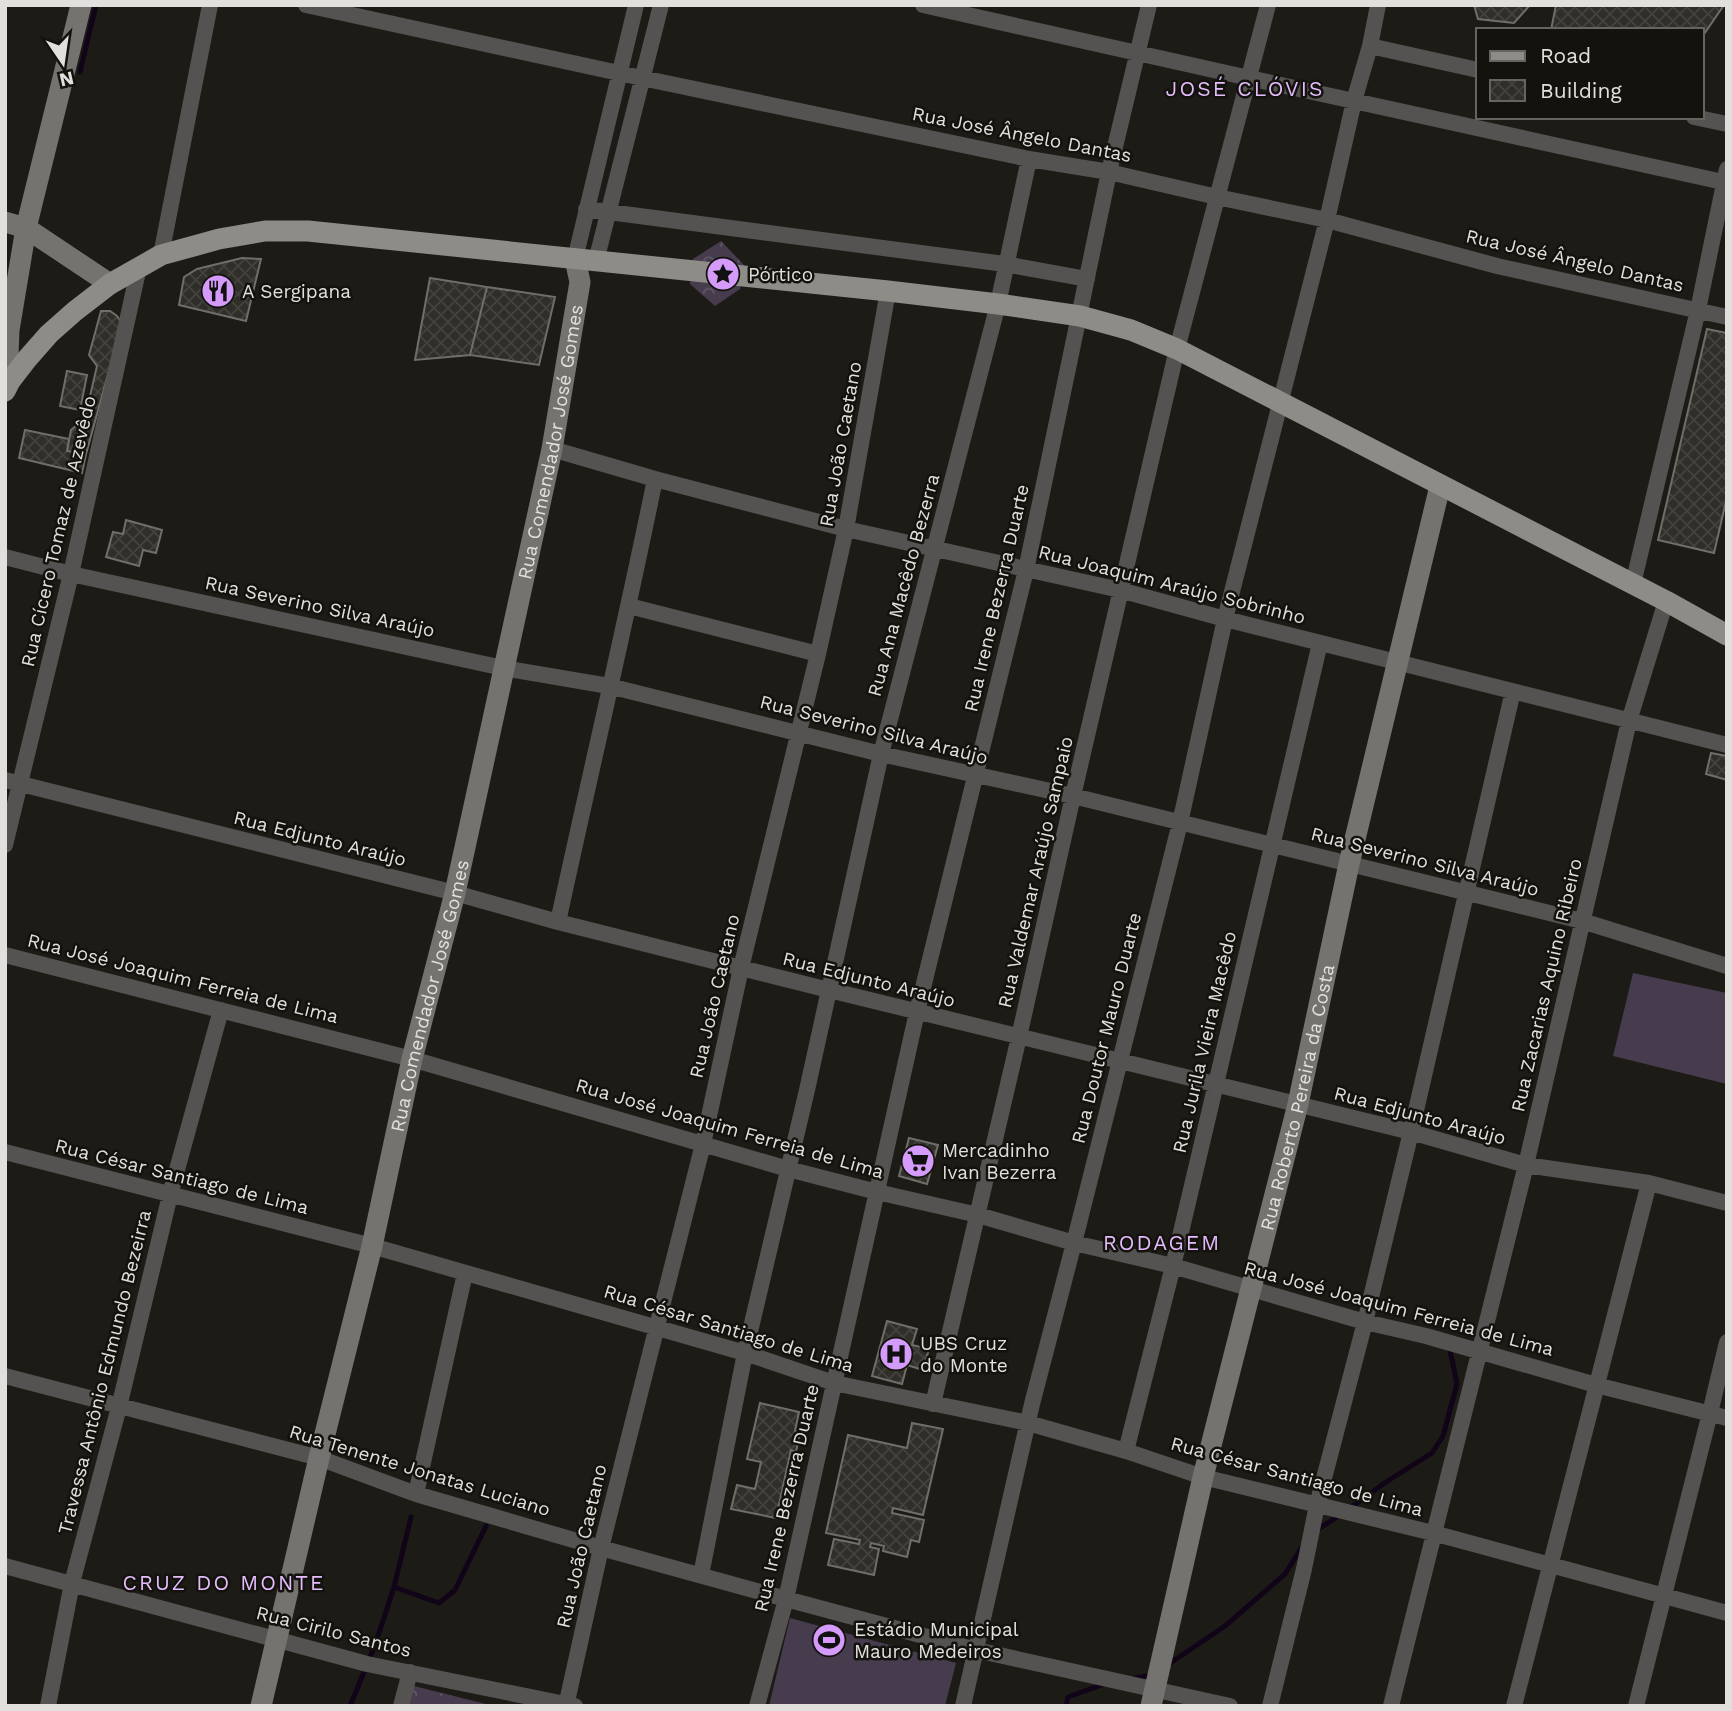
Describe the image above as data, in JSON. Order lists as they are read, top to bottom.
{
  "streets": {
    "street": [
      "Rua José Ângelo Dantas",
      "Rua Comendador José Gomes",
      "Rua João Caetano",
      "Rua Cícero Tomaz de Azevêdo",
      "Rua Joaquim Araújo Sobrinho",
      "Rua Ana Macêdo Bezerra",
      "Rua Irene Bezerra Duarte",
      "Rua Severino Silva Araújo",
      "Rua Edjunto Araújo",
      "Rua Valdemar Araújo Sampaio",
      "Rua José Joaquim Ferreia de Lima",
      "Rua Zacarias Aquino Ribeiro",
      "Rua Doutor Mauro Duarte",
      "Rua Jurila Vieira Macêdo",
      "Rua Roberto Pereira da Costa",
      "Rua César Santiago de Lima",
      "Travessa Antônio Edmundo Bezeirra",
      "Rua Tenente Jonatas Luciano",
      "Rua Cirilo Santos"
    ]
  },
  "crossings": [
    ["Rua José Ângelo Dantas", "Rua Ana Macêdo Bezerra"],
    ["Rua José Ângelo Dantas", "Rua Irene Bezerra Duarte"],
    ["Rua José Ângelo Dantas", "Rua Valdemar Araújo Sampaio"],
    ["Rua José Ângelo Dantas", "Rua Doutor Mauro Duarte"],
    ["Rua Comendador José Gomes", "Rua Joaquim Araújo Sobrinho"],
    ["Rua Comendador José Gomes", "Rua Severino Silva Araújo"],
    ["Rua Comendador José Gomes", "Rua Edjunto Araújo"],
    ["Rua Comendador José Gomes", "Rua José Joaquim Ferreia de Lima"],
    ["Rua Comendador José Gomes", "Rua César Santiago de Lima"],
    ["Rua Comendador José Gomes", "Rua Tenente Jonatas Luciano"],
    ["Rua Comendador José Gomes", "Rua Cirilo Santos"],
    ["Rua João Caetano", "Rua Joaquim Araújo Sobrinho"],
    ["Rua João Caetano", "Rua Severino Silva Araújo"],
    ["Rua João Caetano", "Rua Edjunto Araújo"],
    ["Rua João Caetano", "Rua José Joaquim Ferreia de Lima"],
    ["Rua João Caetano", "Rua César Santiago de Lima"],
    ["Rua João Caetano", "Rua Tenente Jonatas Luciano"],
    ["Rua João Caetano", "Rua Cirilo Santos"],
    ["Rua Cícero Tomaz de Azevêdo", "Rua Severino Silva Araújo"],
    ["Rua Cícero Tomaz de Azevêdo", "Rua Edjunto Araújo"],
    ["Rua Joaquim Araújo Sobrinho", "Rua Ana Macêdo Bezerra"],
    ["Rua Joaquim Araújo Sobrinho", "Rua Irene Bezerra Duarte"],
    ["Rua Joaquim Araújo Sobrinho", "Rua Valdemar Araújo Sampaio"],
    ["Rua Joaquim Araújo Sobrinho", "Rua Zacarias Aquino Ribeiro"],
    ["Rua Joaquim Araújo Sobrinho", "Rua Doutor Mauro Duarte"],
    ["Rua Joaquim Araújo Sobrinho", "Rua Jurila Vieira Macêdo"],
    ["Rua Joaquim Araújo Sobrinho", "Rua Roberto Pereira da Costa"],
    ["Rua Ana Macêdo Bezerra", "Rua Severino Silva Araújo"],
    ["Rua Ana Macêdo Bezerra", "Rua Edjunto Araújo"],
    ["Rua Ana Macêdo Bezerra", "Rua José Joaquim Ferreia de Lima"],
    ["Rua Ana Macêdo Bezerra", "Rua César Santiago de Lima"],
    ["Rua Ana Macêdo Bezerra", "Rua Tenente Jonatas Luciano"],
    ["Rua Irene Bezerra Duarte", "Rua Severino Silva Araújo"],
    ["Rua Irene Bezerra Duarte", "Rua Edjunto Araújo"],
    ["Rua Irene Bezerra Duarte", "Rua José Joaquim Ferreia de Lima"],
    ["Rua Irene Bezerra Duarte", "Rua César Santiago de Lima"],
    ["Rua Irene Bezerra Duarte", "Rua Tenente Jonatas Luciano"],
    ["Rua Severino Silva Araújo", "Rua Valdemar Araújo Sampaio"],
    ["Rua Severino Silva Araújo", "Rua Zacarias Aquino Ribeiro"],
    ["Rua Severino Silva Araújo", "Rua Doutor Mauro Duarte"],
    ["Rua Severino Silva Araújo", "Rua Jurila Vieira Macêdo"],
    ["Rua Severino Silva Araújo", "Rua Roberto Pereira da Costa"],
    ["Rua Edjunto Araújo", "Rua Valdemar Araújo Sampaio"],
    ["Rua Edjunto Araújo", "Rua Zacarias Aquino Ribeiro"],
    ["Rua Edjunto Araújo", "Rua Doutor Mauro Duarte"],
    ["Rua Edjunto Araújo", "Rua Jurila Vieira Macêdo"],
    ["Rua Edjunto Araújo", "Rua Roberto Pereira da Costa"],
    ["Rua Valdemar Araújo Sampaio", "Rua José Joaquim Ferreia de Lima"],
    ["Rua Valdemar Araújo Sampaio", "Rua César Santiago de Lima"],
    ["Rua José Joaquim Ferreia de Lima", "Rua Zacarias Aquino Ribeiro"],
    ["Rua José Joaquim Ferreia de Lima", "Rua Doutor Mauro Duarte"],
    ["Rua José Joaquim Ferreia de Lima", "Rua Jurila Vieira Macêdo"],
    ["Rua José Joaquim Ferreia de Lima", "Rua Roberto Pereira da Costa"],
    ["Rua José Joaquim Ferreia de Lima", "Travessa Antônio Edmundo Bezeirra"],
    ["Rua Zacarias Aquino Ribeiro", "Rua César Santiago de Lima"],
    ["Rua Doutor Mauro Duarte", "Rua César Santiago de Lima"],
    ["Rua Doutor Mauro Duarte", "Rua Tenente Jonatas Luciano"],
    ["Rua Jurila Vieira Macêdo", "Rua César Santiago de Lima"],
    ["Rua Roberto Pereira da Costa", "Rua César Santiago de Lima"],
    ["Rua Roberto Pereira da Costa", "Rua Tenente Jonatas Luciano"],
    ["Rua César Santiago de Lima", "Travessa Antônio Edmundo Bezeirra"],
    ["Travessa Antônio Edmundo Bezeirra", "Rua Tenente Jonatas Luciano"],
    ["Travessa Antônio Edmundo Bezeirra", "Rua Cirilo Santos"]
  ],
  "districts": ["JOSÉ CLÓVIS", "RODAGEM", "CRUZ DO MONTE"],
  "places": {
    "place": ["Pórtico"],
    "restaurant": ["A Sergipana"],
    "supermarket": ["Mercadinho Ivan Bezerra"],
    "hospital": ["UBS Cruz do Monte"],
    "sports": ["Estádio Municipal Mauro Medeiros"]
  },
  "legend": ["Road", "Building"],
  "north": "bottom"
}
